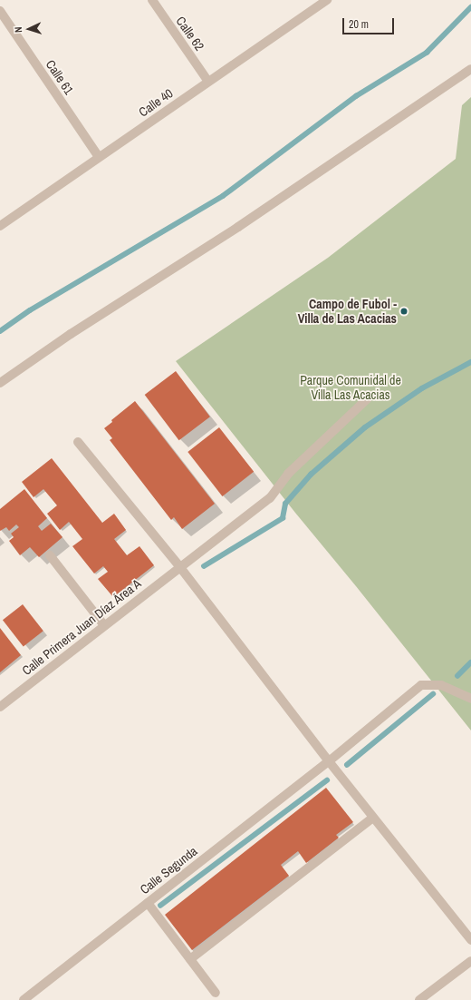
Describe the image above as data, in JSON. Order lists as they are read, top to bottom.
{
  "streets": {
    "street": [
      "Calle 62",
      "Calle 61",
      "Calle 40",
      "Calle Primera Juan Díaz Área A",
      "Calle Segunda"
    ]
  },
  "crossings": [
    ["Calle 62", "Calle 40"],
    ["Calle 61", "Calle 40"]
  ],
  "parks": ["Parque Comunidal de Villa Las Acacias"],
  "places": ["Campo de Fubol - Villa de Las Acacias"],
  "scale_bar": "20 m",
  "north": "left"
}
